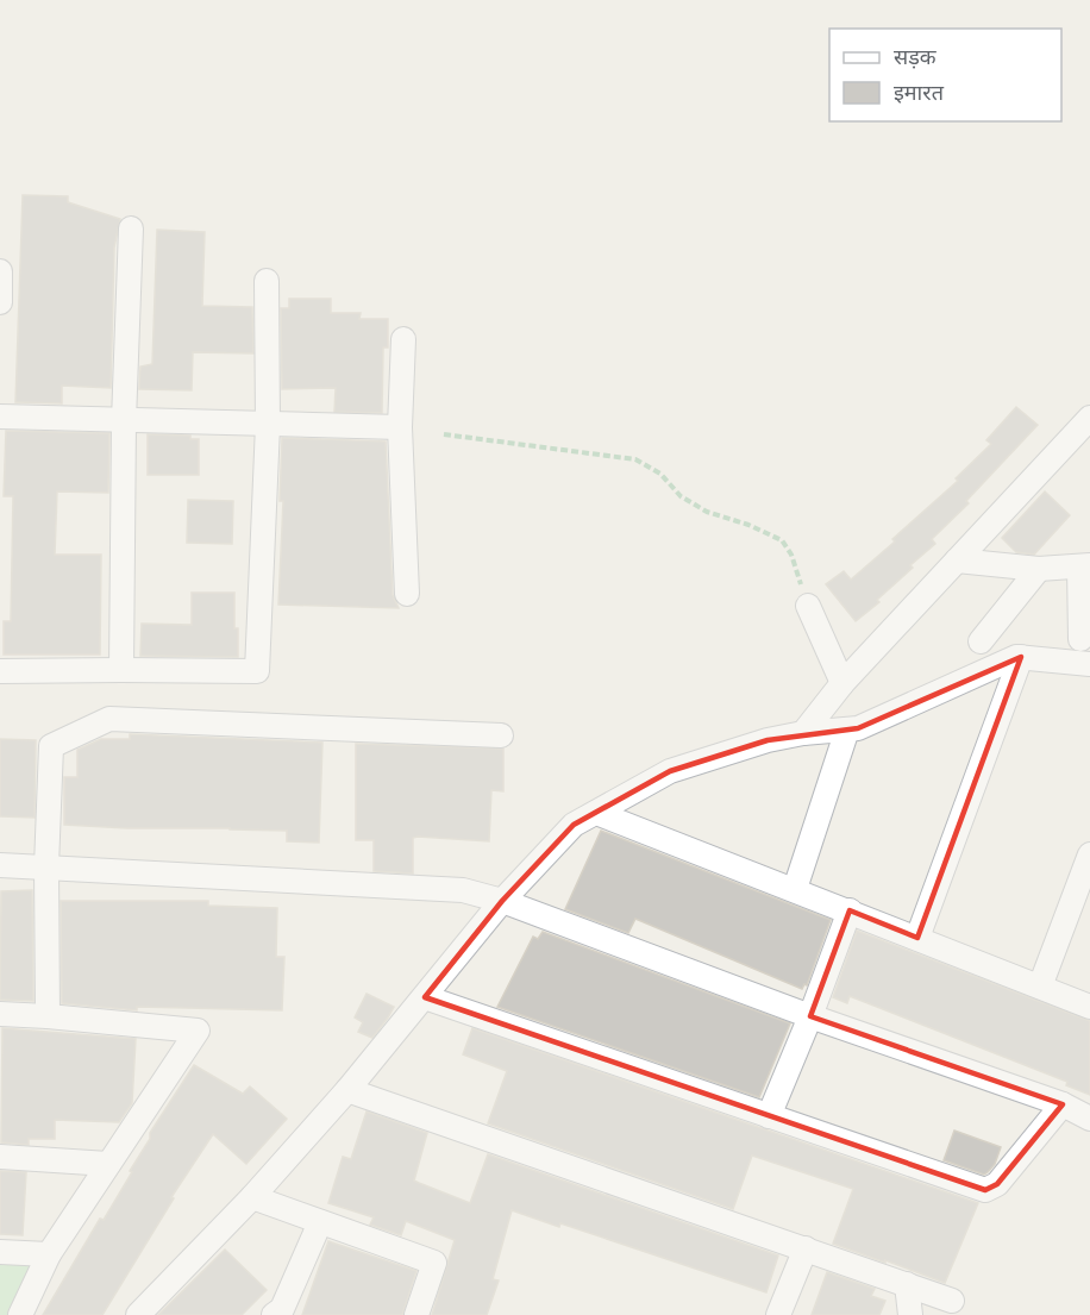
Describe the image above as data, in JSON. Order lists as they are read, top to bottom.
{
  "legend": ["सड़क", "इमारत"]
}
